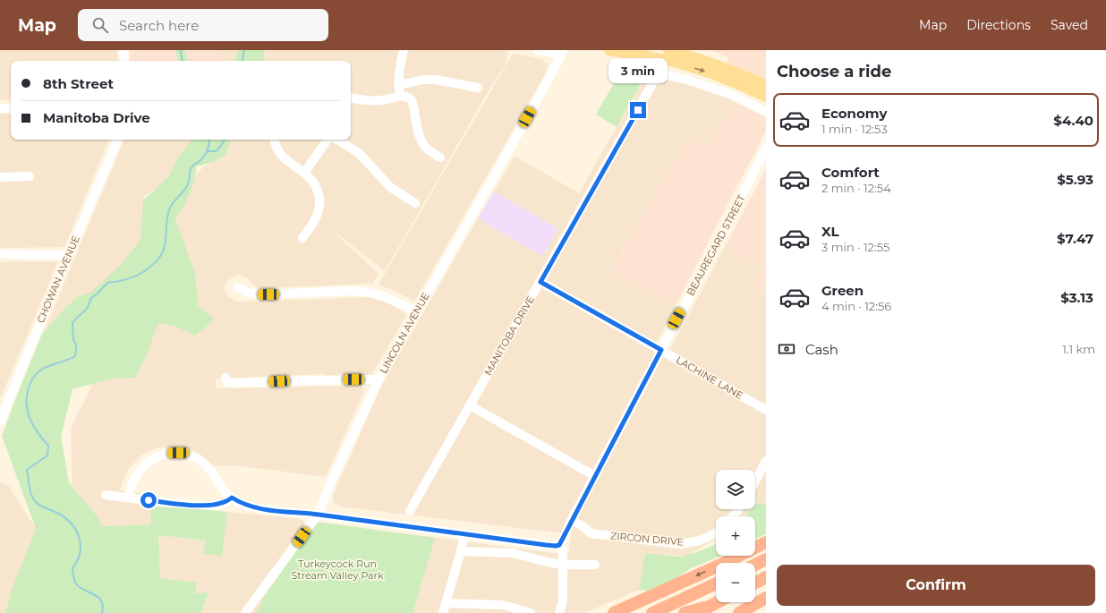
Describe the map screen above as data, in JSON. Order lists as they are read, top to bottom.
{
  "streets": {
    "street": [
      "BEAUREGARD STREET",
      "CHOWAN AVENUE",
      "LINCOLN AVENUE",
      "MANITOBA DRIVE",
      "LACHINE LANE",
      "ZIRCON DRIVE"
    ]
  },
  "crossings": [
    ["BEAUREGARD STREET", "LACHINE LANE"],
    ["BEAUREGARD STREET", "ZIRCON DRIVE"],
    ["MANITOBA DRIVE", "LACHINE LANE"]
  ],
  "parks": ["Turkeycock Run Stream Valley Park"],
  "page": {
    "header": "Map",
    "search": "Search here",
    "nav": ["Map", "Directions", "Saved"],
    "heading": "Choose a ride",
    "bubble": "3 min",
    "banner": ["8th Street", "Manitoba Drive"],
    "list": [
      {
        "name": "Economy",
        "note": "1 min · 12:53",
        "value": "$4.40"
      },
      {
        "name": "Comfort",
        "note": "2 min · 12:54",
        "value": "$5.93"
      },
      {
        "name": "XL",
        "note": "3 min · 12:55",
        "value": "$7.47"
      },
      {
        "name": "Green",
        "note": "4 min · 12:56",
        "value": "$3.13"
      }
    ],
    "pay": ["Cash", "1.1 km"],
    "map_buttons": ["+", "−"],
    "buttons": "Confirm"
  }
}
